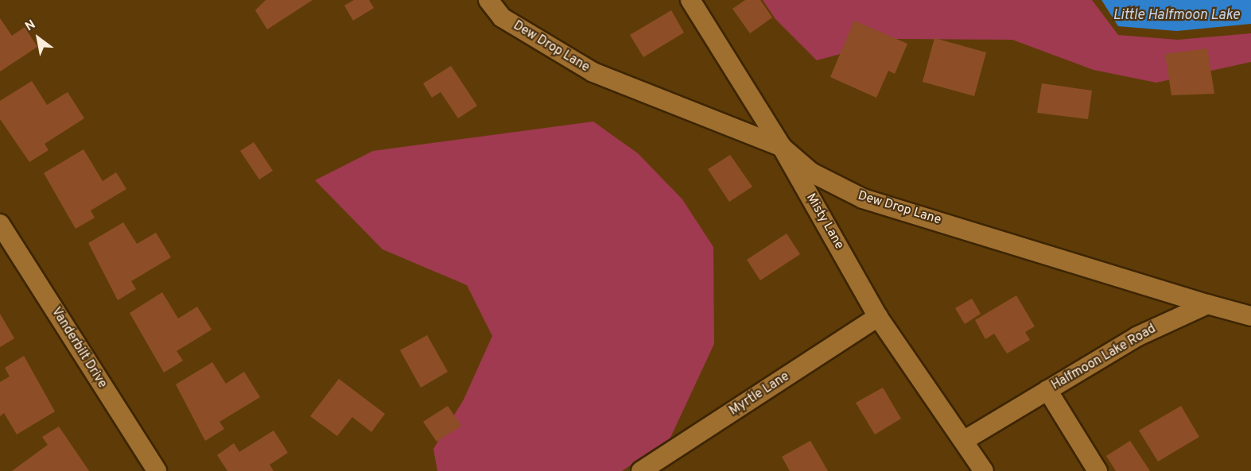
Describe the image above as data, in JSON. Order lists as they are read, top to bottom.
{
  "streets": {
    "street": [
      "Dew Drop Lane",
      "Misty Lane",
      "Vanderbilt Drive",
      "Halfmoon Lake Road",
      "Myrtle Lane"
    ]
  },
  "crossings": [
    ["Dew Drop Lane", "Misty Lane"],
    ["Dew Drop Lane", "Halfmoon Lake Road"],
    ["Misty Lane", "Halfmoon Lake Road"],
    ["Misty Lane", "Myrtle Lane"]
  ],
  "water": ["Little Halfmoon Lake"],
  "north": "top left"
}
